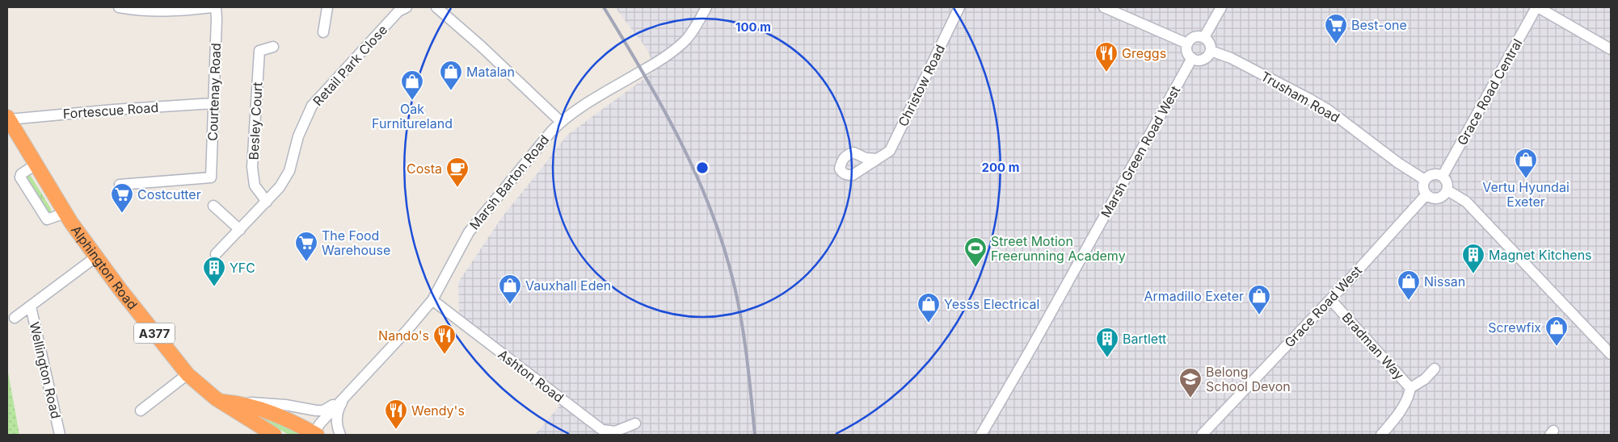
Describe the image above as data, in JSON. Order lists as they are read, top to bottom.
{
  "streets": {
    "highway": ["Alphington Road", "A377"],
    "street": [
      "Retail Park Close",
      "Christow Road",
      "Courtenay Road",
      "Grace Road Central",
      "Trusham Road",
      "Fortescue Road",
      "Besley Court",
      "Marsh Green Road West",
      "Marsh Barton Road",
      "Grace Road West",
      "Bradman Way",
      "Wellington Road",
      "Ashton Road"
    ]
  },
  "crossings": [
    ["Retail Park Close", "Besley Court"],
    ["Courtenay Road", "Fortescue Road"],
    ["Grace Road Central", "Trusham Road"],
    ["Grace Road Central", "Grace Road West"],
    ["Trusham Road", "Marsh Green Road West"],
    ["Trusham Road", "Grace Road West"],
    ["Fortescue Road", "Alphington Road"],
    ["Marsh Barton Road", "Ashton Road"],
    ["Grace Road West", "Bradman Way"]
  ],
  "places": {
    "supermarket": ["Best-one", "Costcutter", "The Food Warehouse"],
    "restaurant": ["Greggs", "Nando's", "Wendy's"],
    "shop": [
      "Matalan",
      "Oak Furnitureland",
      "Vertu Hyundai Exeter",
      "Nissan",
      "Vauxhall Eden",
      "Armadillo Exeter",
      "Yesss Electrical",
      "Screwfix"
    ],
    "cafe": ["Costa"],
    "sports": ["Street Motion Freerunning Academy"],
    "building": ["Magnet Kitchens", "YFC", "Bartlett"],
    "school or university": ["Belong School Devon"]
  },
  "rings": ["100 m", "200 m"]
}
